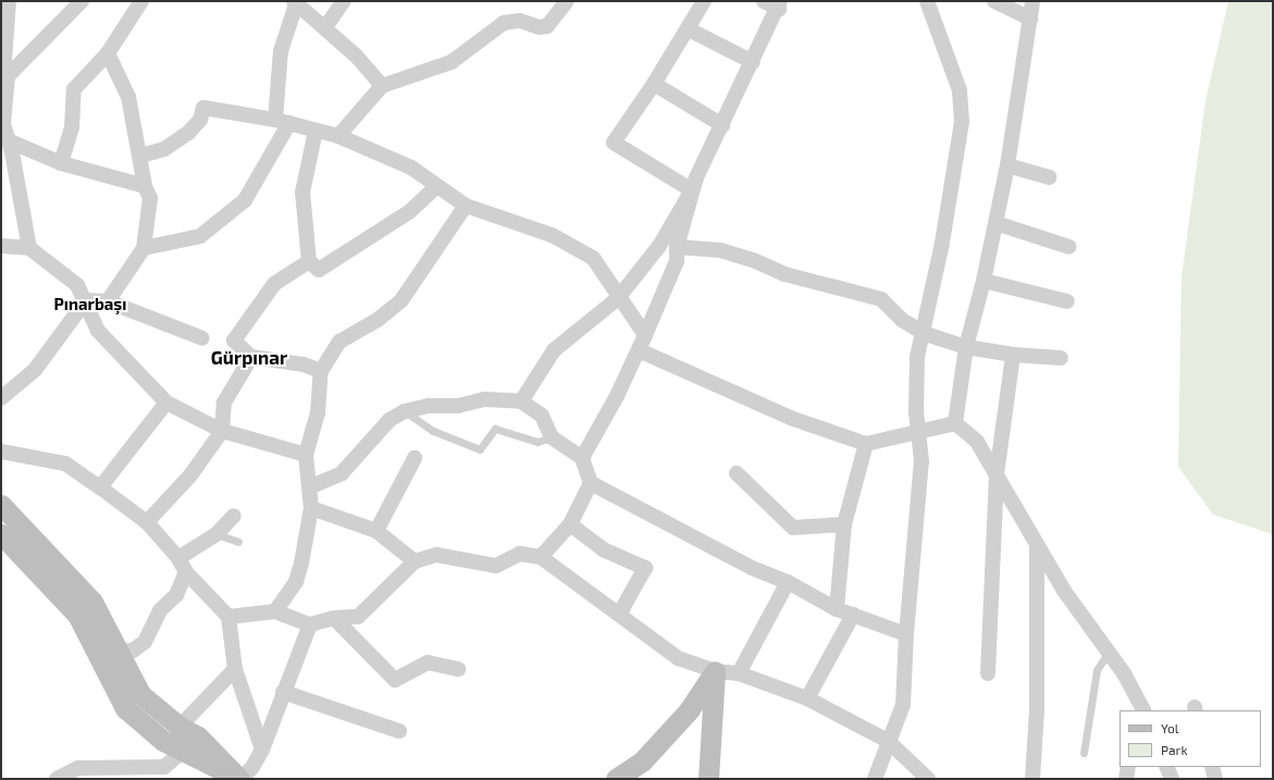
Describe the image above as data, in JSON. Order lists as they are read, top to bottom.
{
  "districts": ["Pınarbaşı", "Gürpınar"],
  "legend": ["Yol", "Park"]
}
